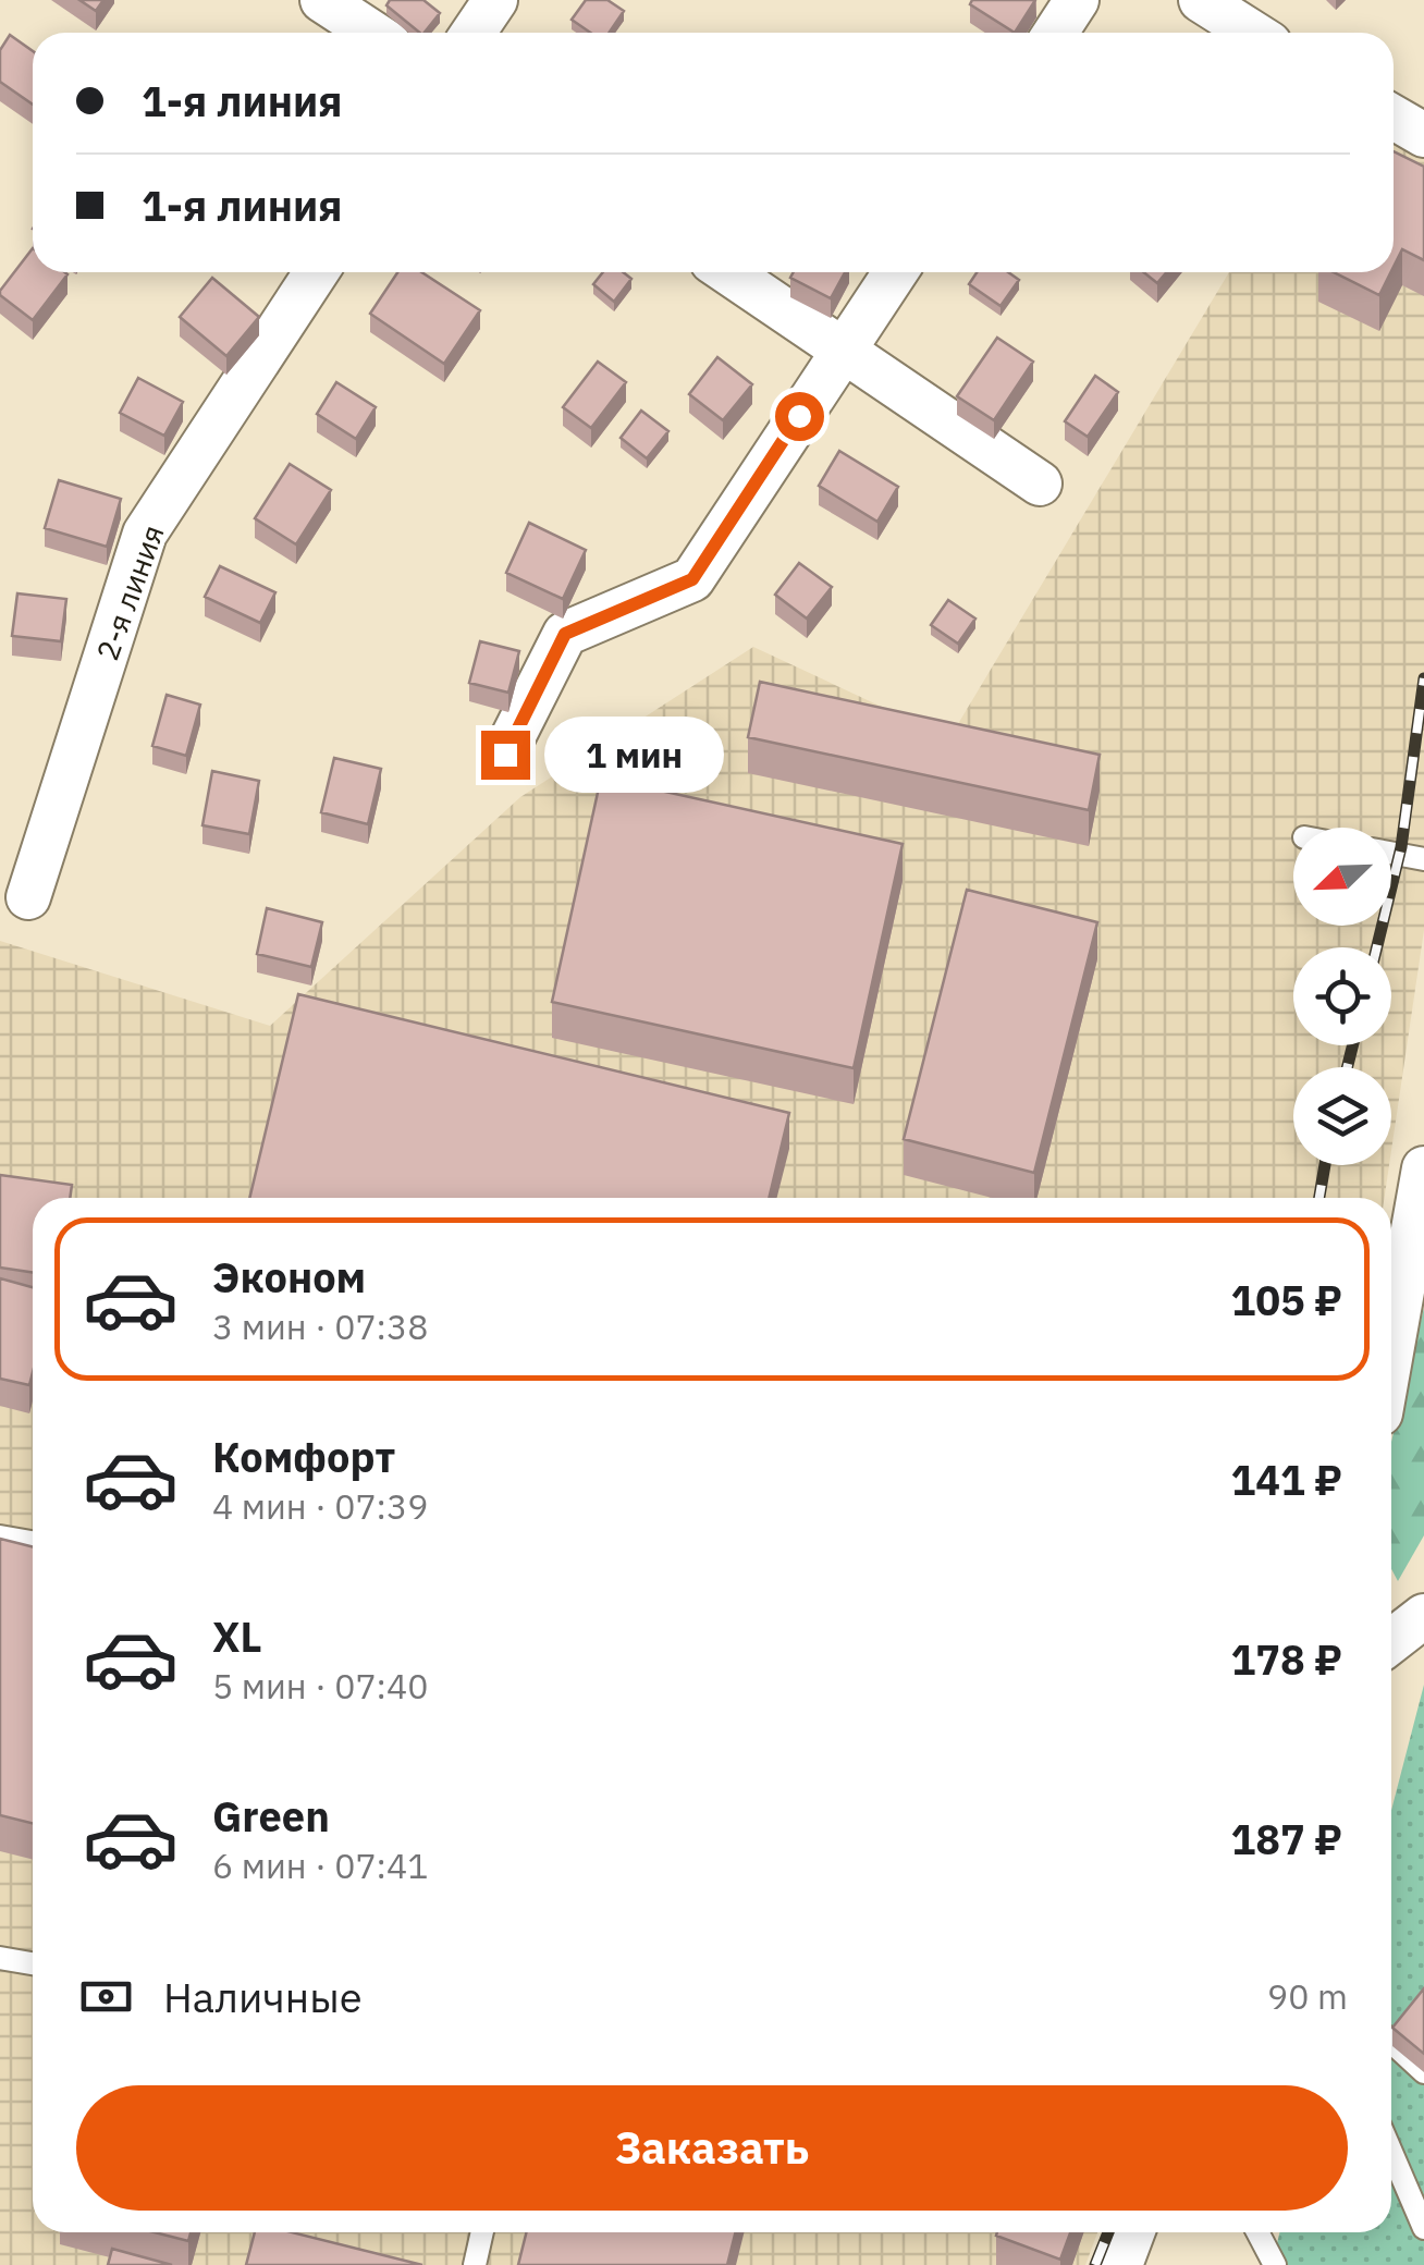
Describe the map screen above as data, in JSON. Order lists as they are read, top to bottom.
{
  "streets": {
    "street": ["2-я линия"]
  },
  "north": "bottom left",
  "page": {
    "banner": ["1-я линия", "1-я линия"],
    "bubble": "1 мин",
    "list": [
      {
        "name": "Эконом",
        "note": "3 мин · 07:38",
        "value": "105 ₽"
      },
      {
        "name": "Комфорт",
        "note": "4 мин · 07:39",
        "value": "141 ₽"
      },
      {
        "name": "XL",
        "note": "5 мин · 07:40",
        "value": "178 ₽"
      },
      {
        "name": "Green",
        "note": "6 мин · 07:41",
        "value": "187 ₽"
      }
    ],
    "pay": ["Наличные", "90 m"],
    "buttons": "Заказать"
  }
}
